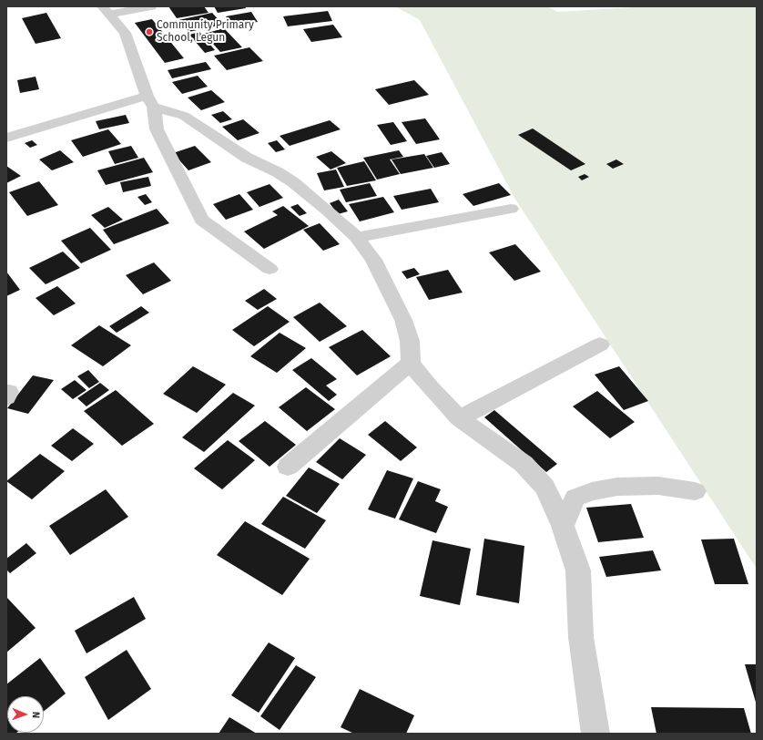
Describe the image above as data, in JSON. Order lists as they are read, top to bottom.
{
  "places": ["Community Primary School, Legun"],
  "north": "right"
}
